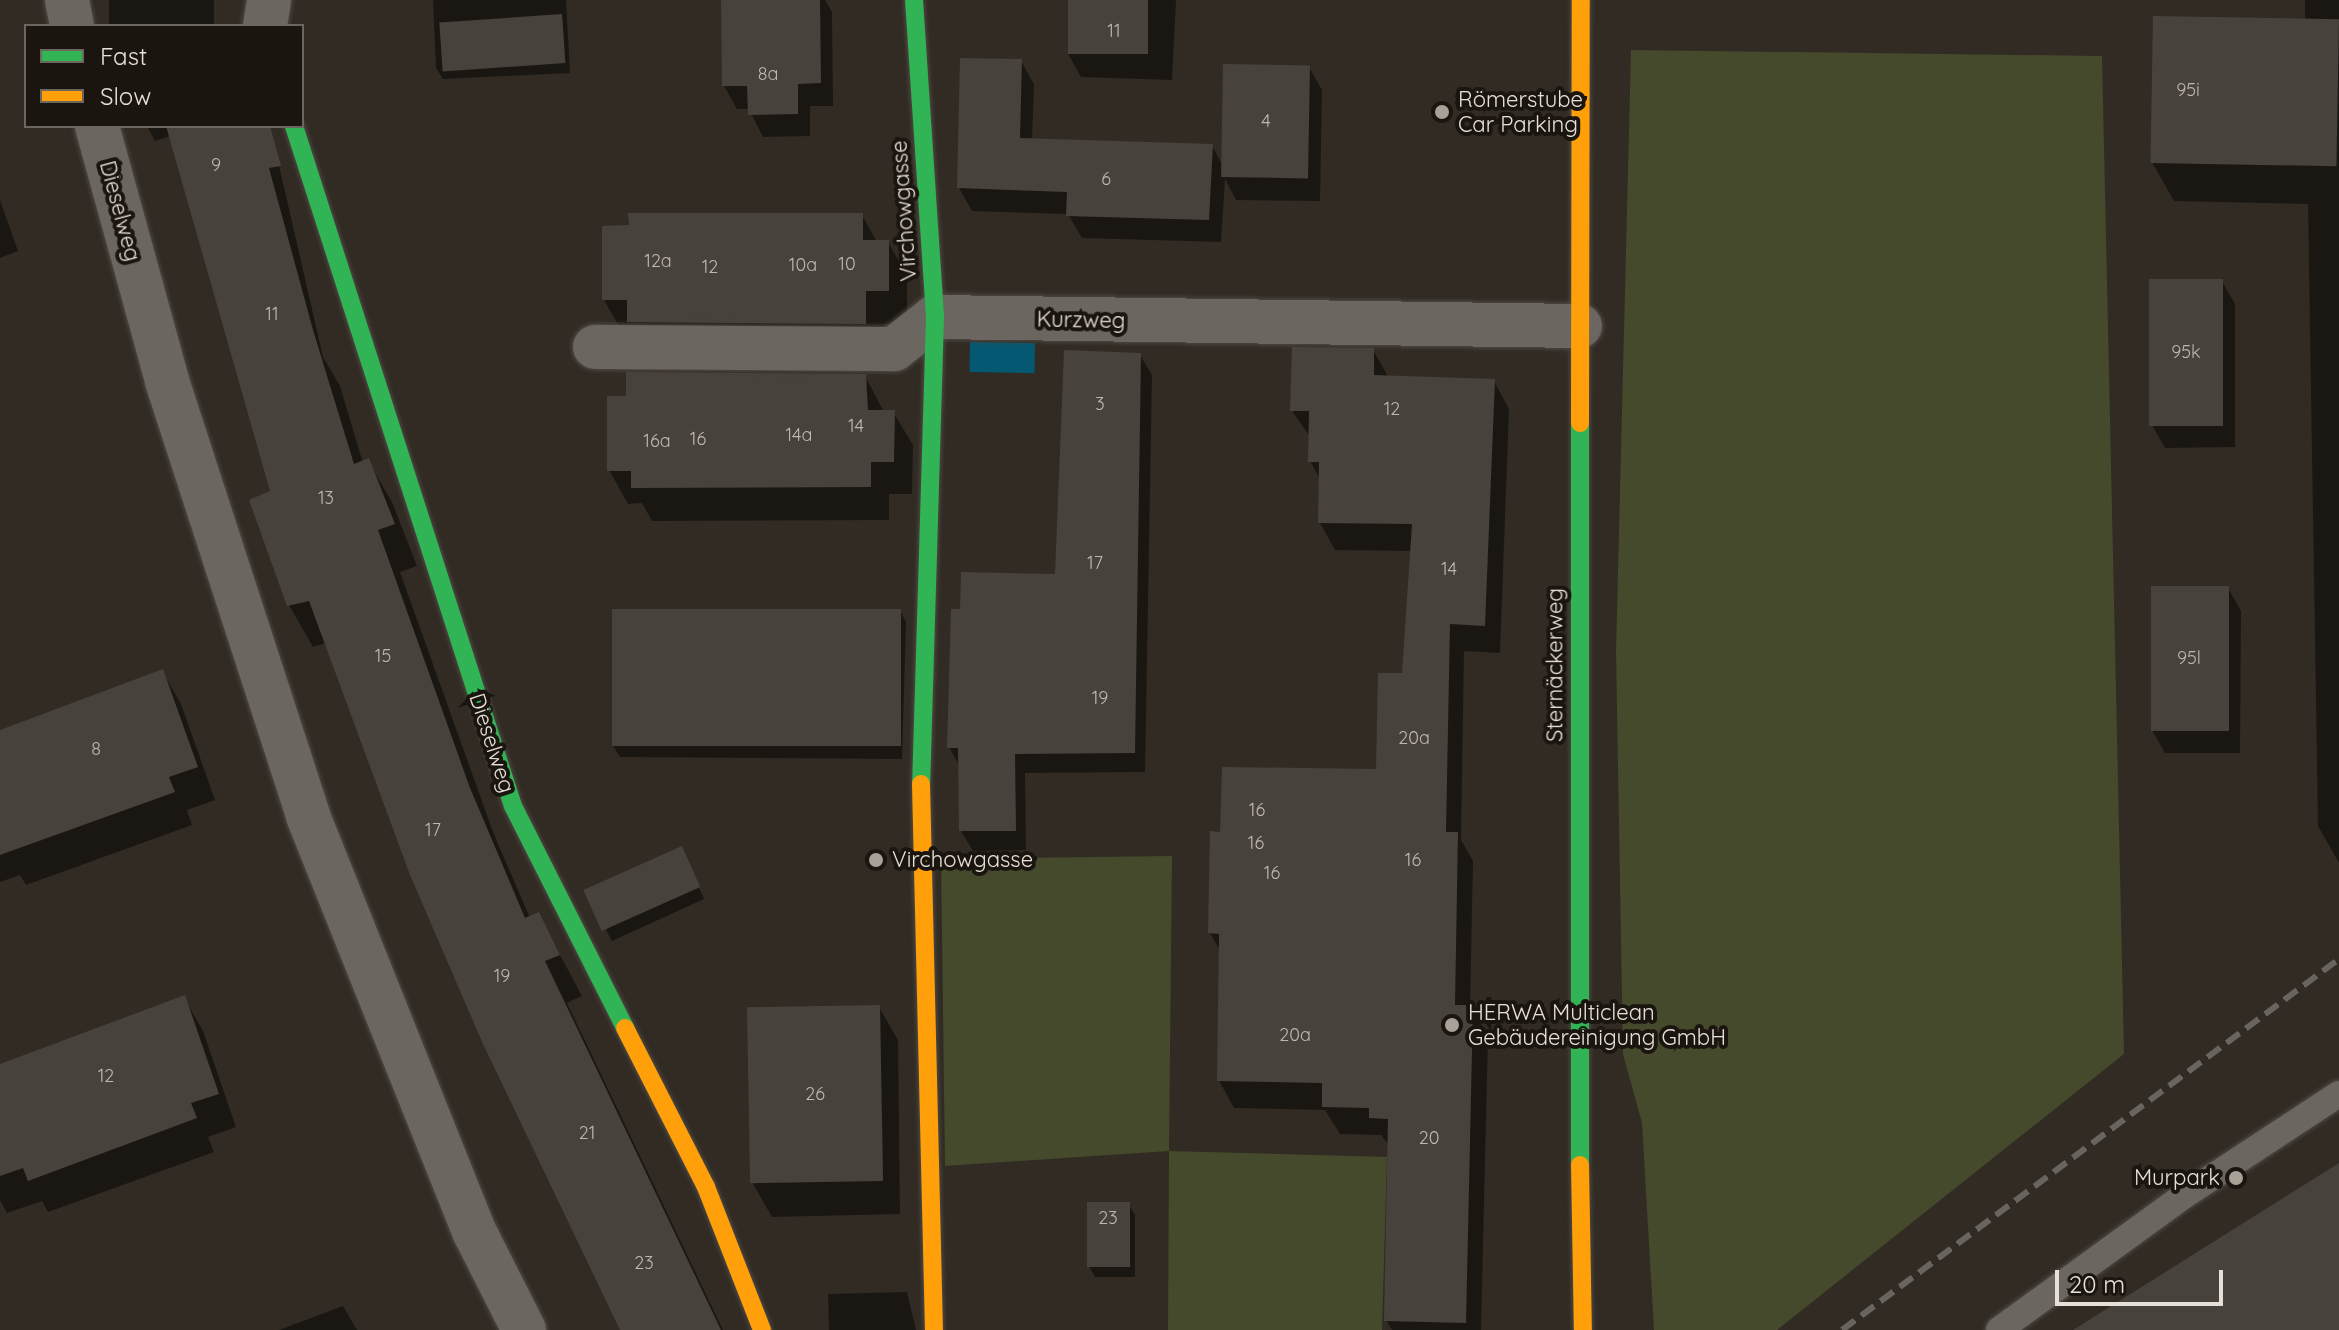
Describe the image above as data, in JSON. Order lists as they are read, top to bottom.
{
  "streets": {
    "street": [
      "Dieselweg",
      "Virchowgasse",
      "Kurzweg",
      "Sternäckerweg"
    ]
  },
  "crossings": [
    ["Virchowgasse", "Kurzweg"],
    ["Kurzweg", "Sternäckerweg"]
  ],
  "places": [
    "Römerstube Car Parking",
    "Virchowgasse",
    "HERWA Multiclean Gebäudereinigung GmbH",
    "Murpark"
  ],
  "house_numbers": [
    "11",
    "8a",
    "95i",
    "4",
    "9",
    "6",
    "12a",
    "10",
    "10a",
    "12",
    "11",
    "95k",
    "3",
    "12",
    "14",
    "14a",
    "16",
    "16a",
    "13",
    "17",
    "14",
    "15",
    "95l",
    "19",
    "20a",
    "8",
    "16",
    "17",
    "16",
    "16",
    "16",
    "19",
    "20a",
    "12",
    "26",
    "21",
    "20",
    "23",
    "23"
  ],
  "legend": ["Fast", "Slow"],
  "scale_bar": "20 m"
}
